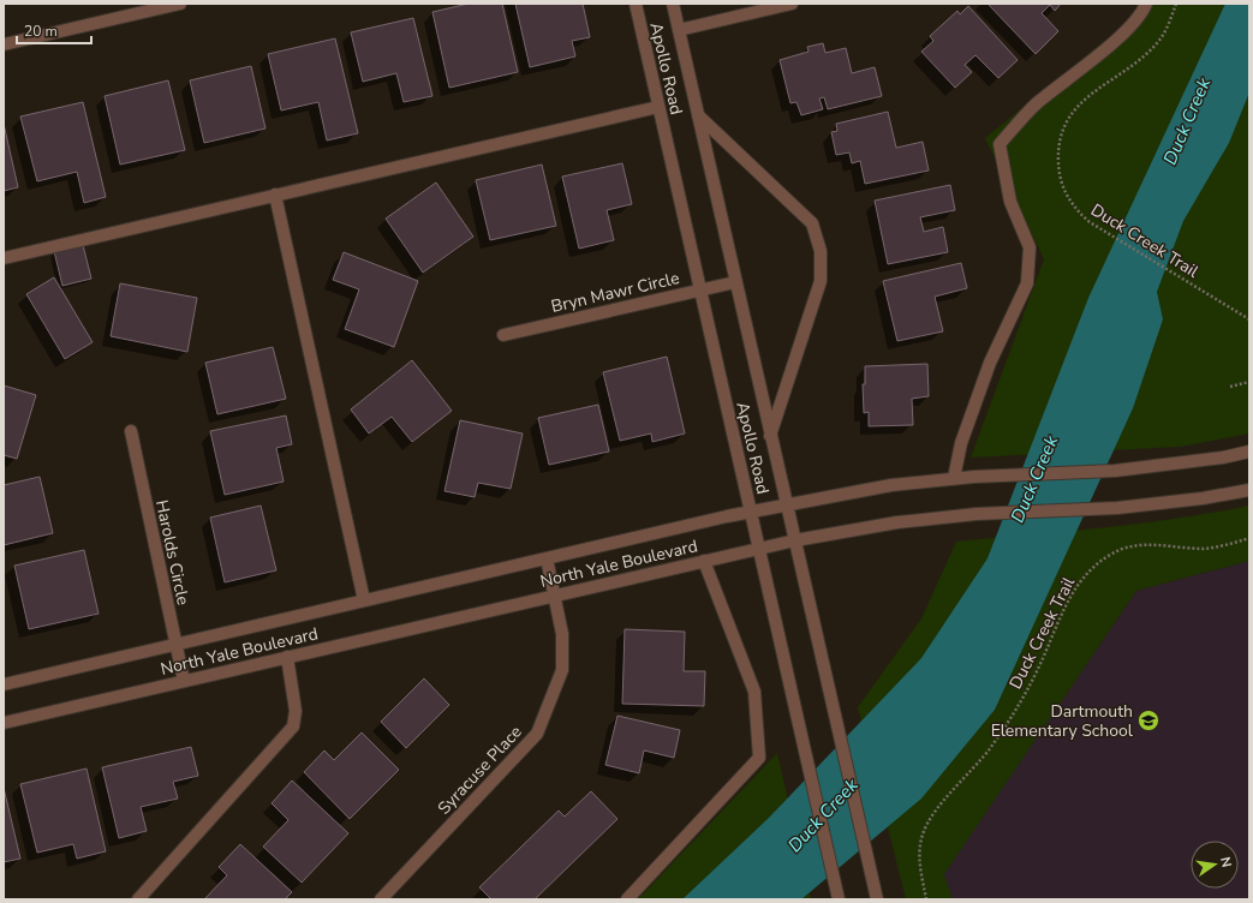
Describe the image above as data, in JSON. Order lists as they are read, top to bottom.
{
  "streets": {
    "street": [
      "Apollo Road",
      "Bryn Mawr Circle",
      "Harolds Circle",
      "North Yale Boulevard",
      "Syracuse Place"
    ],
    "path": ["Duck Creek Trail"]
  },
  "crossings": [
    ["Apollo Road", "Bryn Mawr Circle"],
    ["Apollo Road", "North Yale Boulevard"],
    ["Harolds Circle", "North Yale Boulevard"],
    ["North Yale Boulevard", "Syracuse Place"]
  ],
  "water": ["Duck Creek"],
  "places": {
    "school or university": ["Dartmouth Elementary School"]
  },
  "scale_bar": "20 m",
  "north": "right"
}
